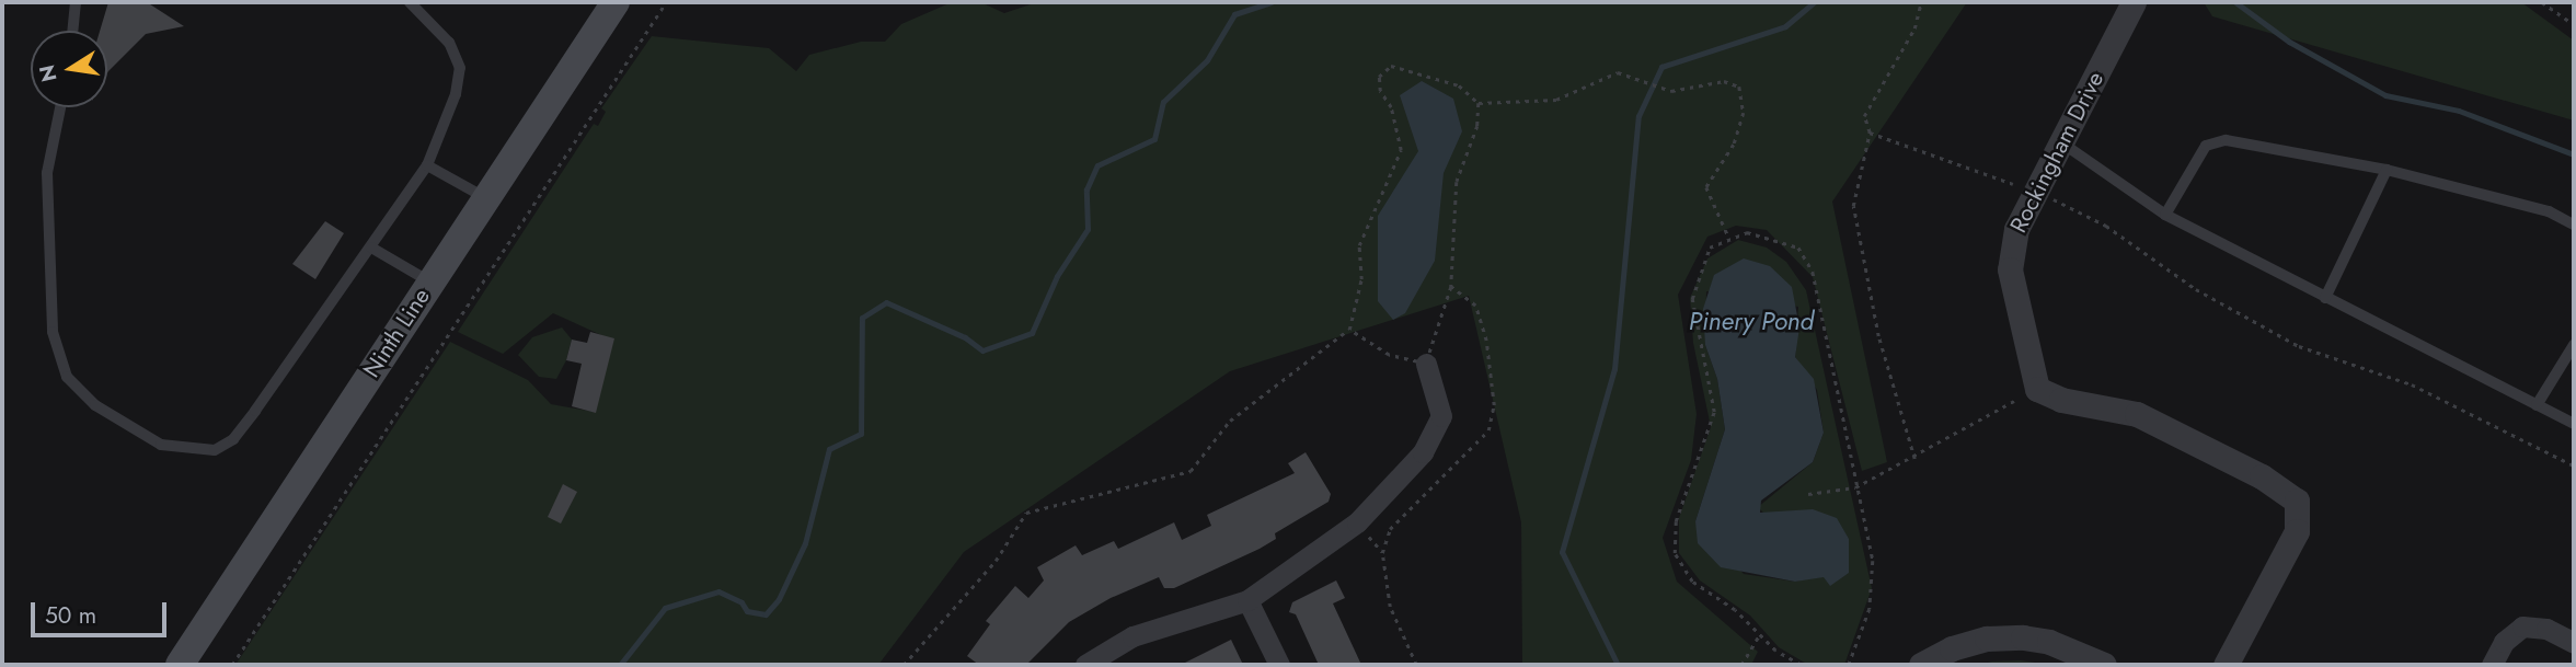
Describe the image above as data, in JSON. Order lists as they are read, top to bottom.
{
  "streets": {
    "main road": ["Ninth Line"],
    "street": ["Rockingham Drive"]
  },
  "water": ["Pinery Pond"],
  "scale_bar": "50 m",
  "north": "left"
}
